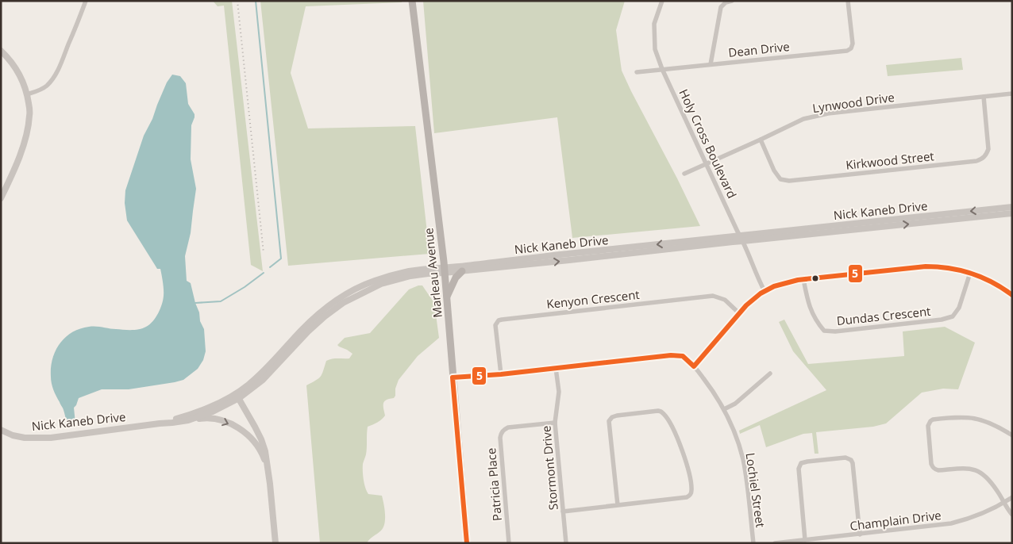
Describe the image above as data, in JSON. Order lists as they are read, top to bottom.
{
  "streets": {
    "main road": ["Marleau Avenue"],
    "street": [
      "Dean Drive",
      "Lynwood Drive",
      "Holy Cross Boulevard",
      "Kirkwood Street",
      "Nick Kaneb Drive",
      "Kenyon Crescent",
      "Dundas Crescent",
      "Stormont Drive",
      "Patricia Place",
      "Lochiel Street",
      "Champlain Drive"
    ]
  },
  "crossings": [
    ["Dean Drive", "Holy Cross Boulevard"],
    ["Lynwood Drive", "Holy Cross Boulevard"],
    ["Lynwood Drive", "Kirkwood Street"],
    ["Holy Cross Boulevard", "Nick Kaneb Drive"],
    ["Nick Kaneb Drive", "Marleau Avenue"],
    ["Marleau Avenue", "Lochiel Street"],
    ["Kenyon Crescent", "Lochiel Street"],
    ["Stormont Drive", "Patricia Place"],
    ["Stormont Drive", "Lochiel Street"]
  ],
  "lines": ["transit line 5"]
}
